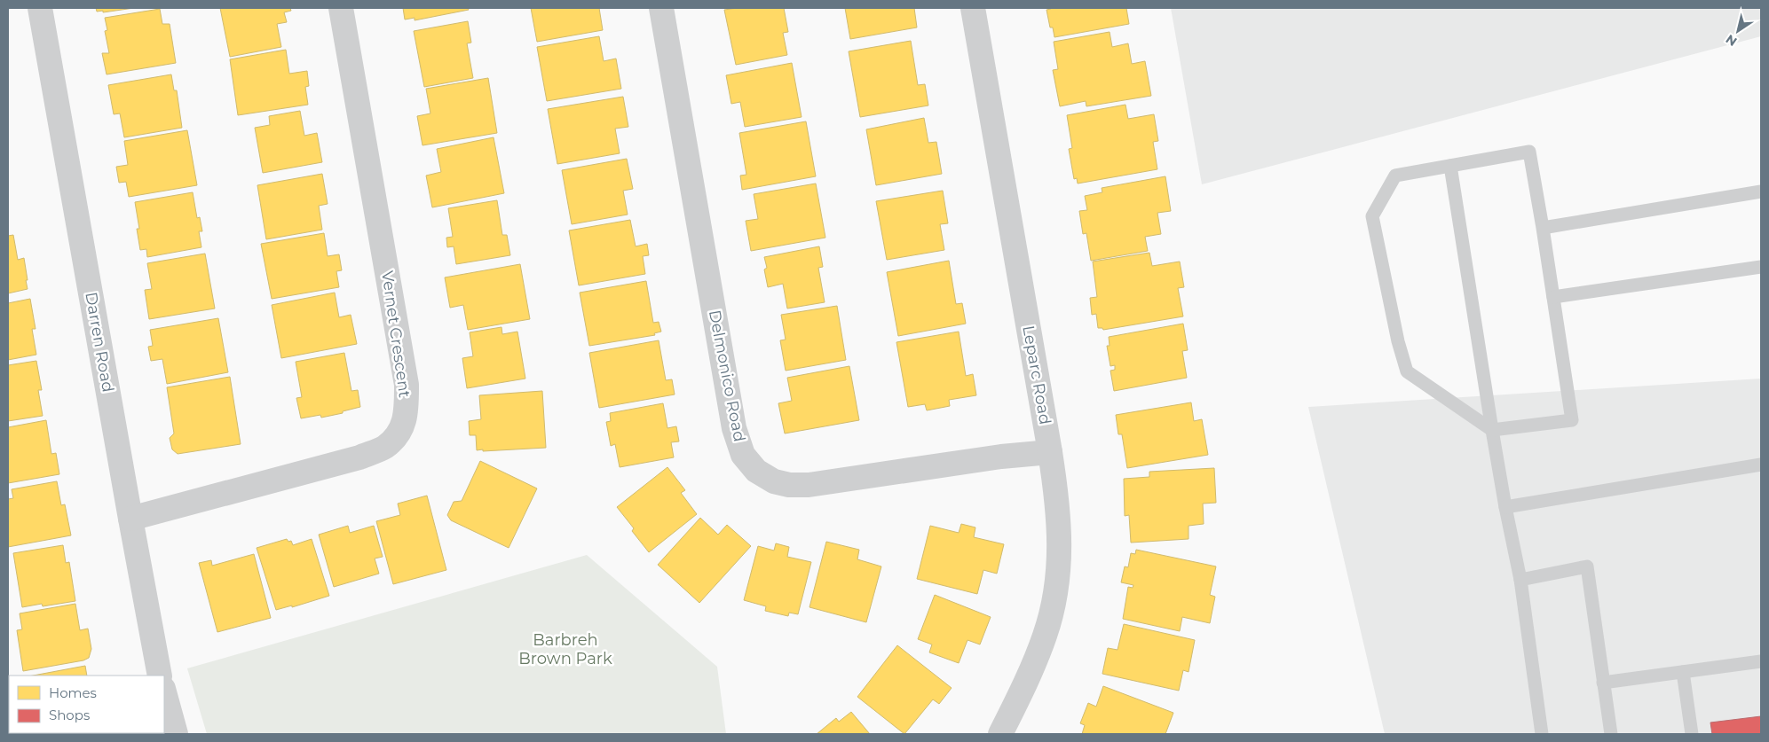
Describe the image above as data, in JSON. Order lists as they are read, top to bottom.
{
  "streets": {
    "street": [
      "Vernet Crescent",
      "Darren Road",
      "Leparc Road",
      "Delmonico Road"
    ]
  },
  "crossings": [
    ["Vernet Crescent", "Darren Road"],
    ["Leparc Road", "Delmonico Road"]
  ],
  "parks": ["Barbreh Brown Park"],
  "legend": ["Homes", "Shops"],
  "north": "bottom left"
}
